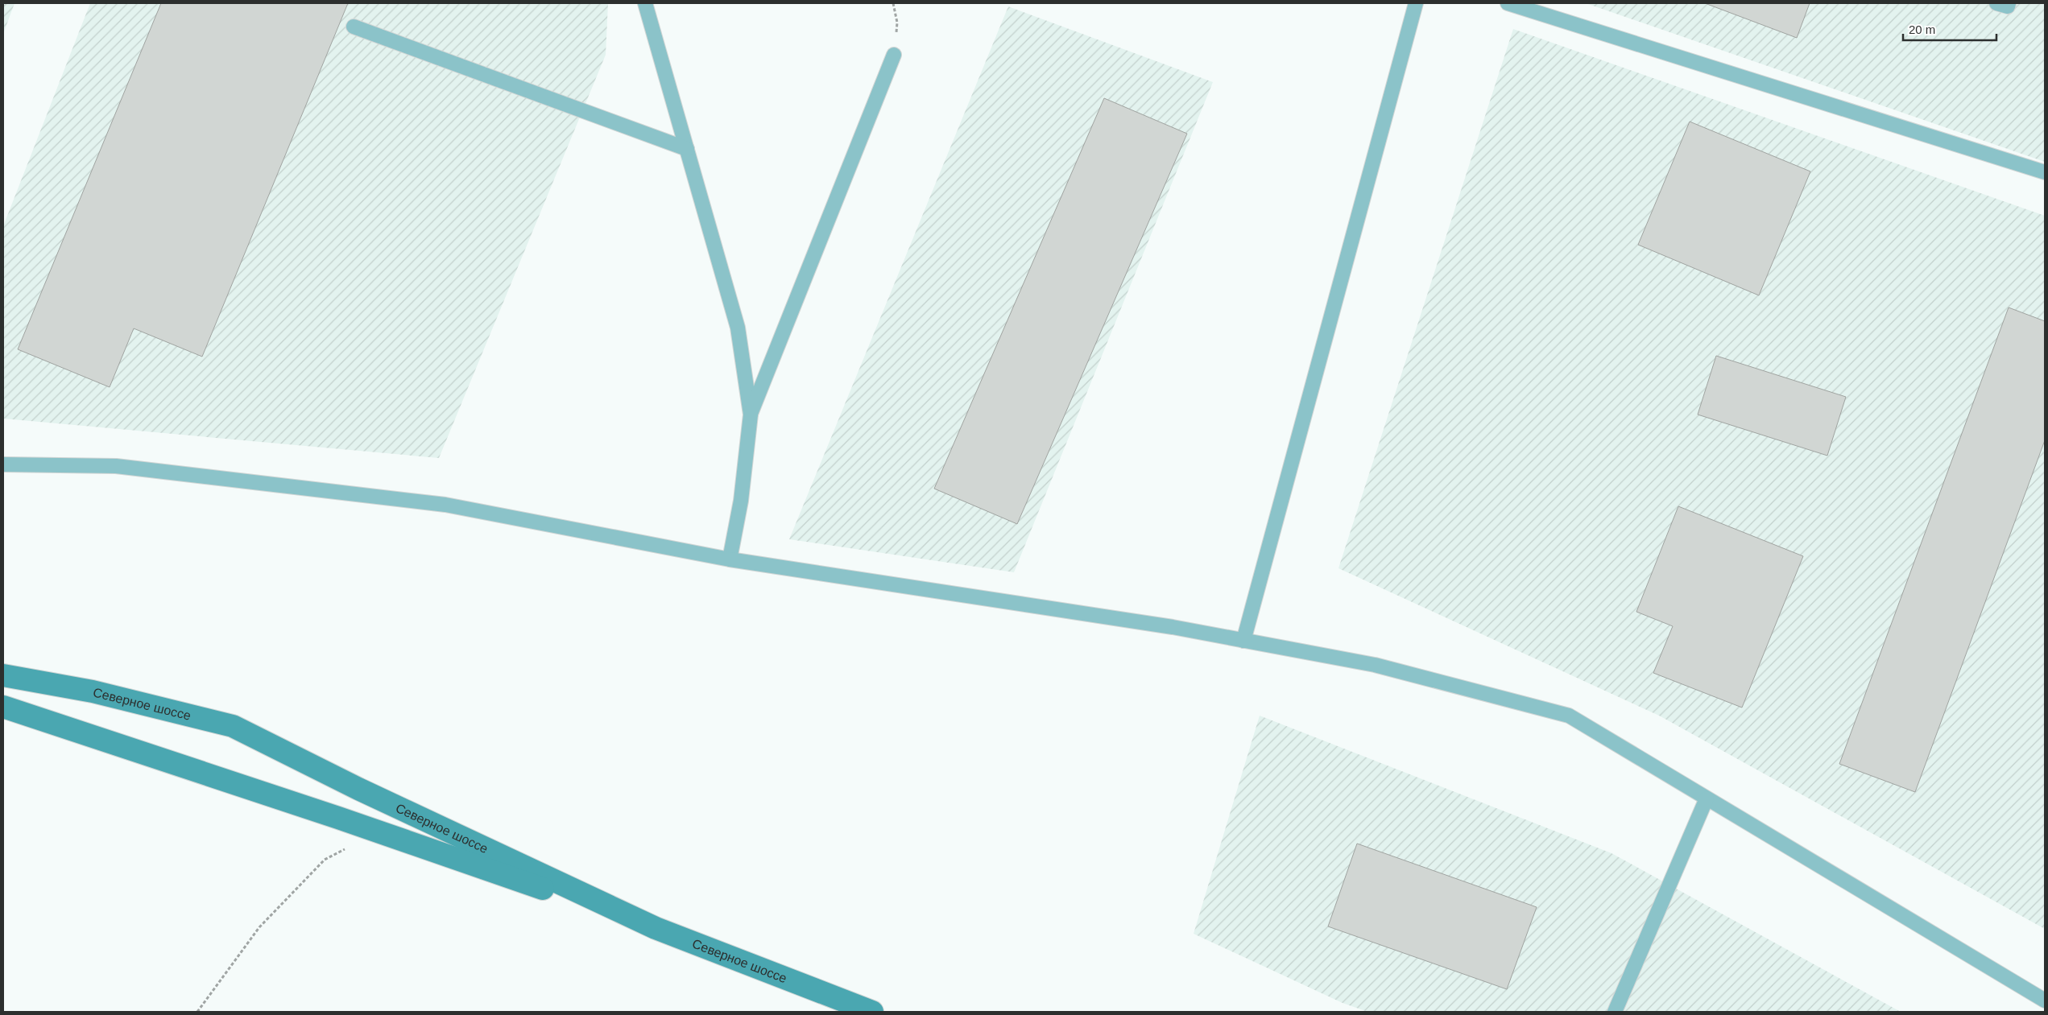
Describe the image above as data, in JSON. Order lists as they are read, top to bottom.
{
  "streets": {
    "main road": ["Северное шоссе"]
  },
  "scale_bar": "20 m"
}
